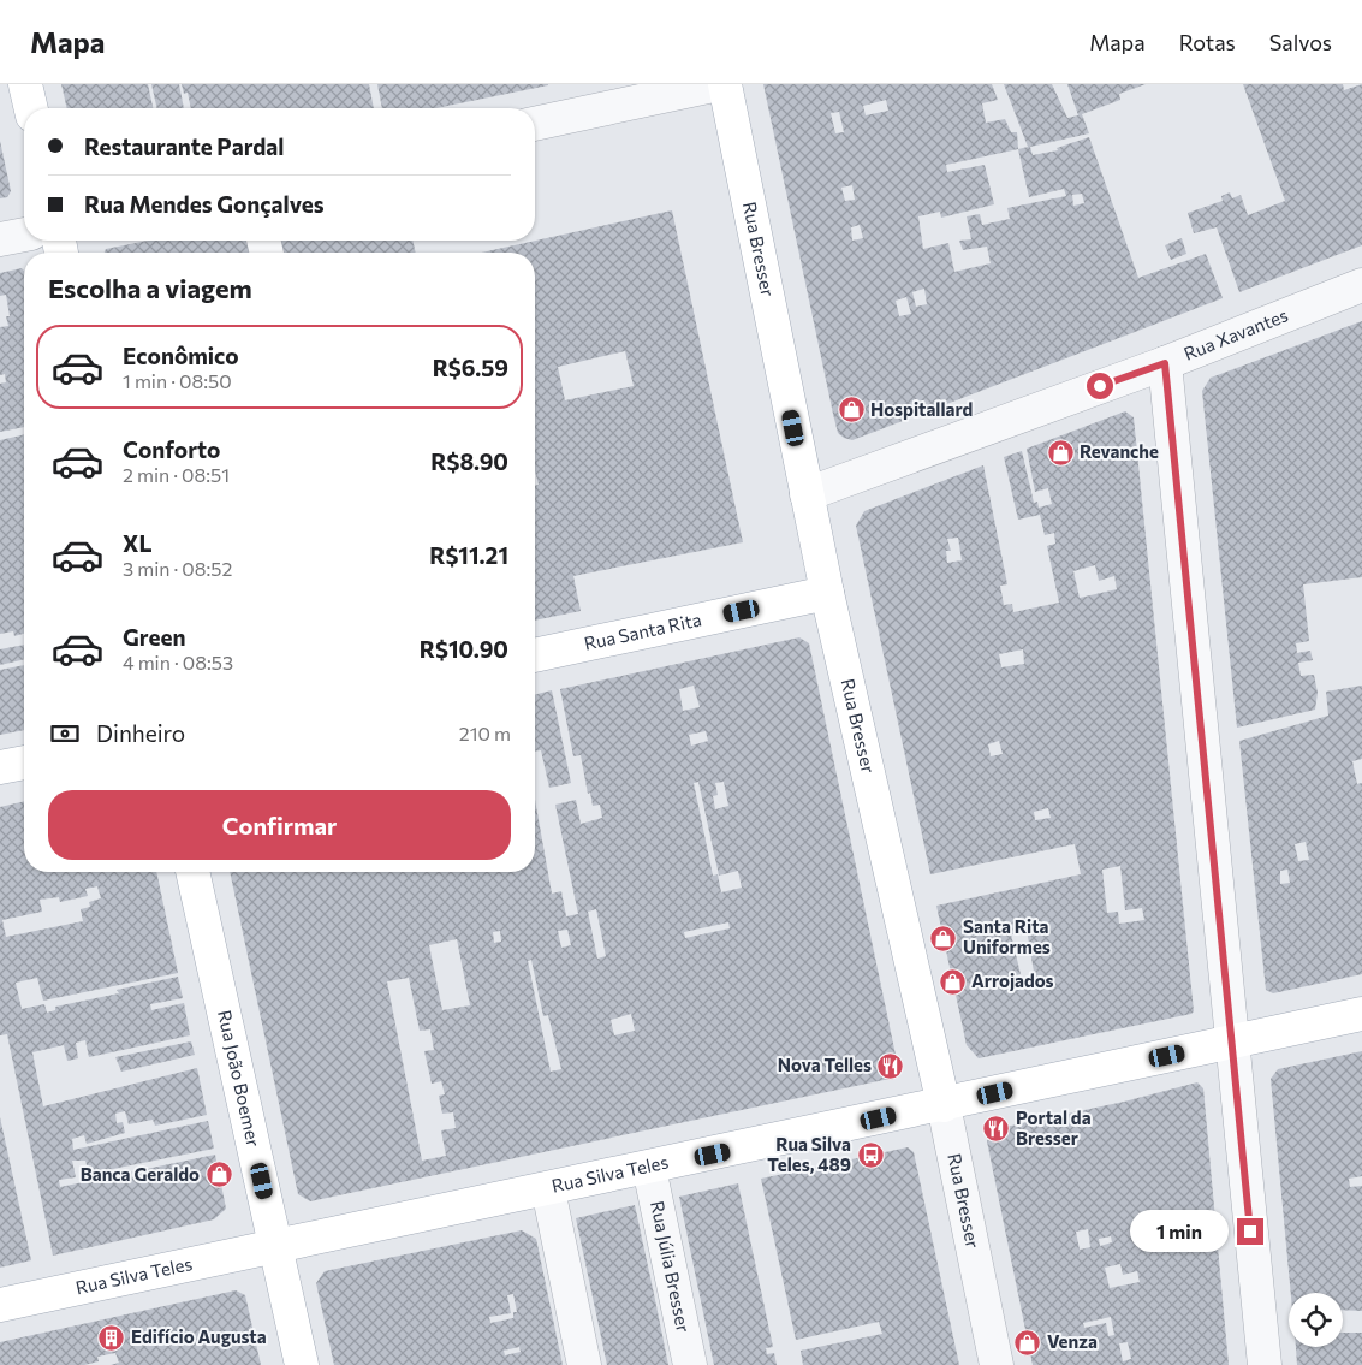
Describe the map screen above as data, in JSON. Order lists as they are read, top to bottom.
{
  "streets": {
    "main road": [
      "Rua Bresser",
      "Rua Santa Rita",
      "Rua João Boemer",
      "Rua Silva Teles"
    ],
    "street": ["Rua Xavantes", "Rua Júlia Bresser"]
  },
  "crossings": [
    ["Rua Bresser", "Rua Xavantes"],
    ["Rua Bresser", "Rua Santa Rita"],
    ["Rua Bresser", "Rua Silva Teles"],
    ["Rua João Boemer", "Rua Silva Teles"],
    ["Rua Silva Teles", "Rua Júlia Bresser"]
  ],
  "places": {
    "shop": [
      "Hospitallard",
      "Revanche",
      "Santa Rita Uniformes",
      "Arrojados",
      "Banca Geraldo",
      "Venza"
    ],
    "restaurant": ["Nova Telles", "Portal da Bresser"],
    "bus stop": ["Rua Silva Teles, 489"],
    "building": ["Edifício Augusta"]
  },
  "page": {
    "header": "Mapa",
    "nav": ["Mapa", "Rotas", "Salvos"],
    "banner": ["Restaurante Pardal", "Rua Mendes Gonçalves"],
    "heading": "Escolha a viagem",
    "list": [
      {
        "name": "Econômico",
        "note": "1 min · 08:50",
        "value": "R$6.59"
      },
      {
        "name": "Conforto",
        "note": "2 min · 08:51",
        "value": "R$8.90"
      },
      {
        "name": "XL",
        "note": "3 min · 08:52",
        "value": "R$11.21"
      },
      {
        "name": "Green",
        "note": "4 min · 08:53",
        "value": "R$10.90"
      }
    ],
    "pay": ["Dinheiro", "210 m"],
    "buttons": "Confirmar",
    "bubble": "1 min"
  }
}
